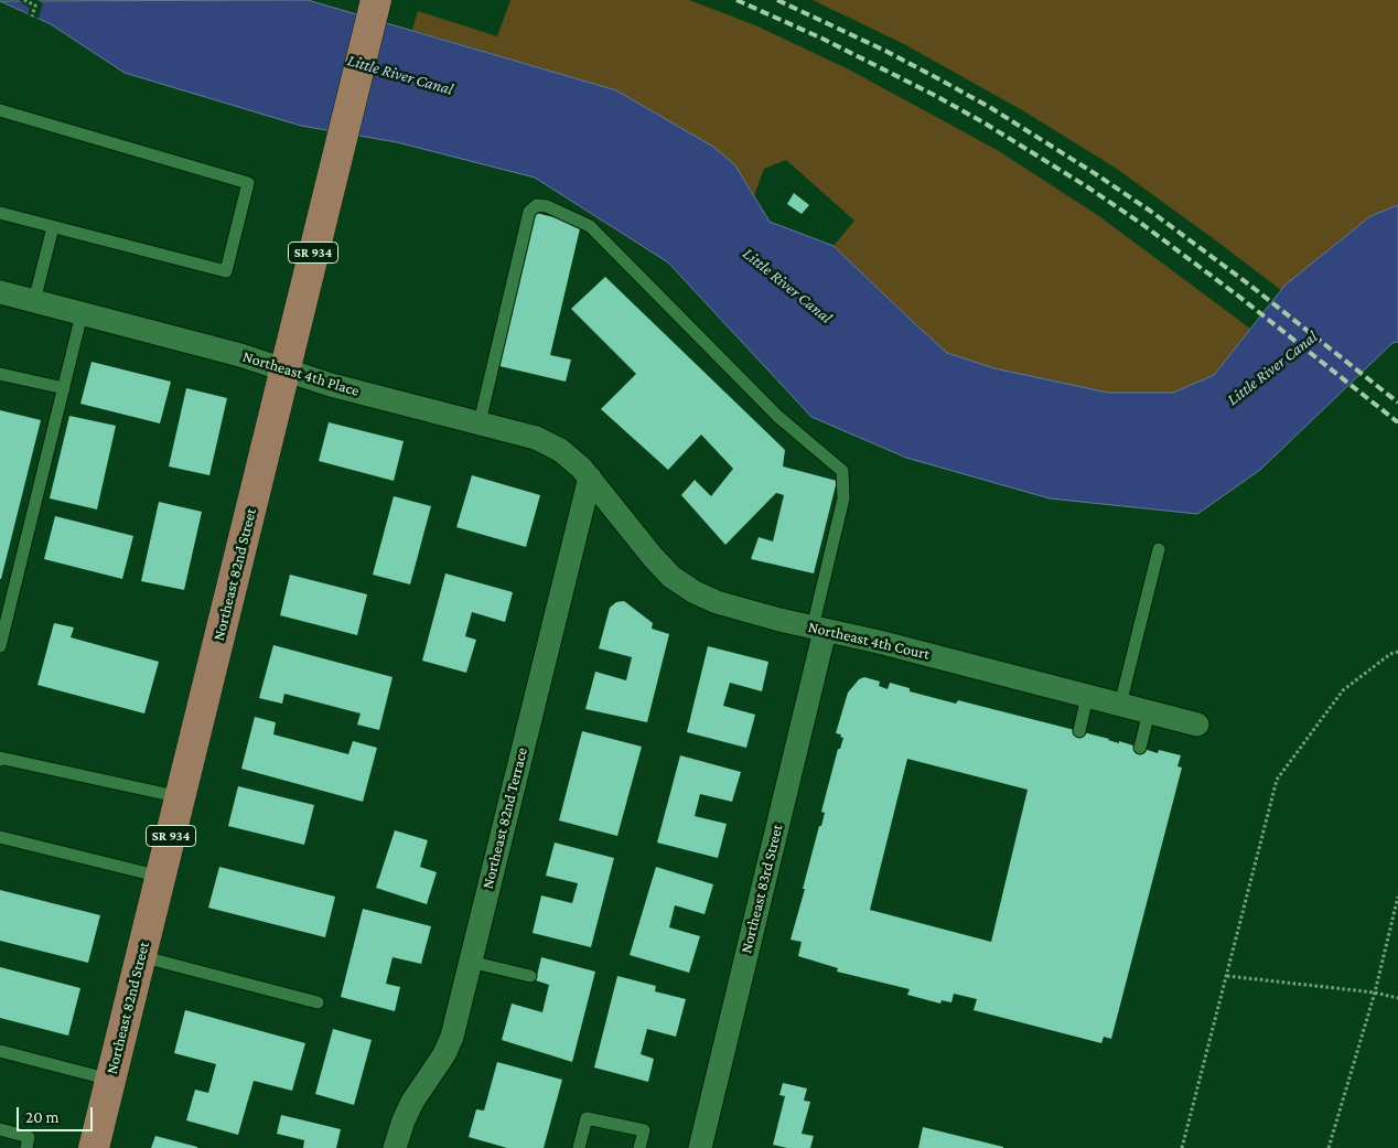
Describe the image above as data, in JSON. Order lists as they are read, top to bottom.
{
  "streets": {
    "main road": ["SR 934", "Northeast 82nd Street"],
    "street": [
      "Northeast 4th Place",
      "Northeast 4th Court",
      "Northeast 82nd Terrace",
      "Northeast 83rd Street"
    ]
  },
  "crossings": [
    ["Northeast 4th Place", "Northeast 82nd Street"],
    ["Northeast 4th Place", "Northeast 4th Court"],
    ["Northeast 4th Place", "Northeast 82nd Terrace"],
    ["Northeast 4th Court", "Northeast 82nd Terrace"],
    ["Northeast 4th Court", "Northeast 83rd Street"]
  ],
  "water": ["Little River Canal"],
  "scale_bar": "20 m"
}
